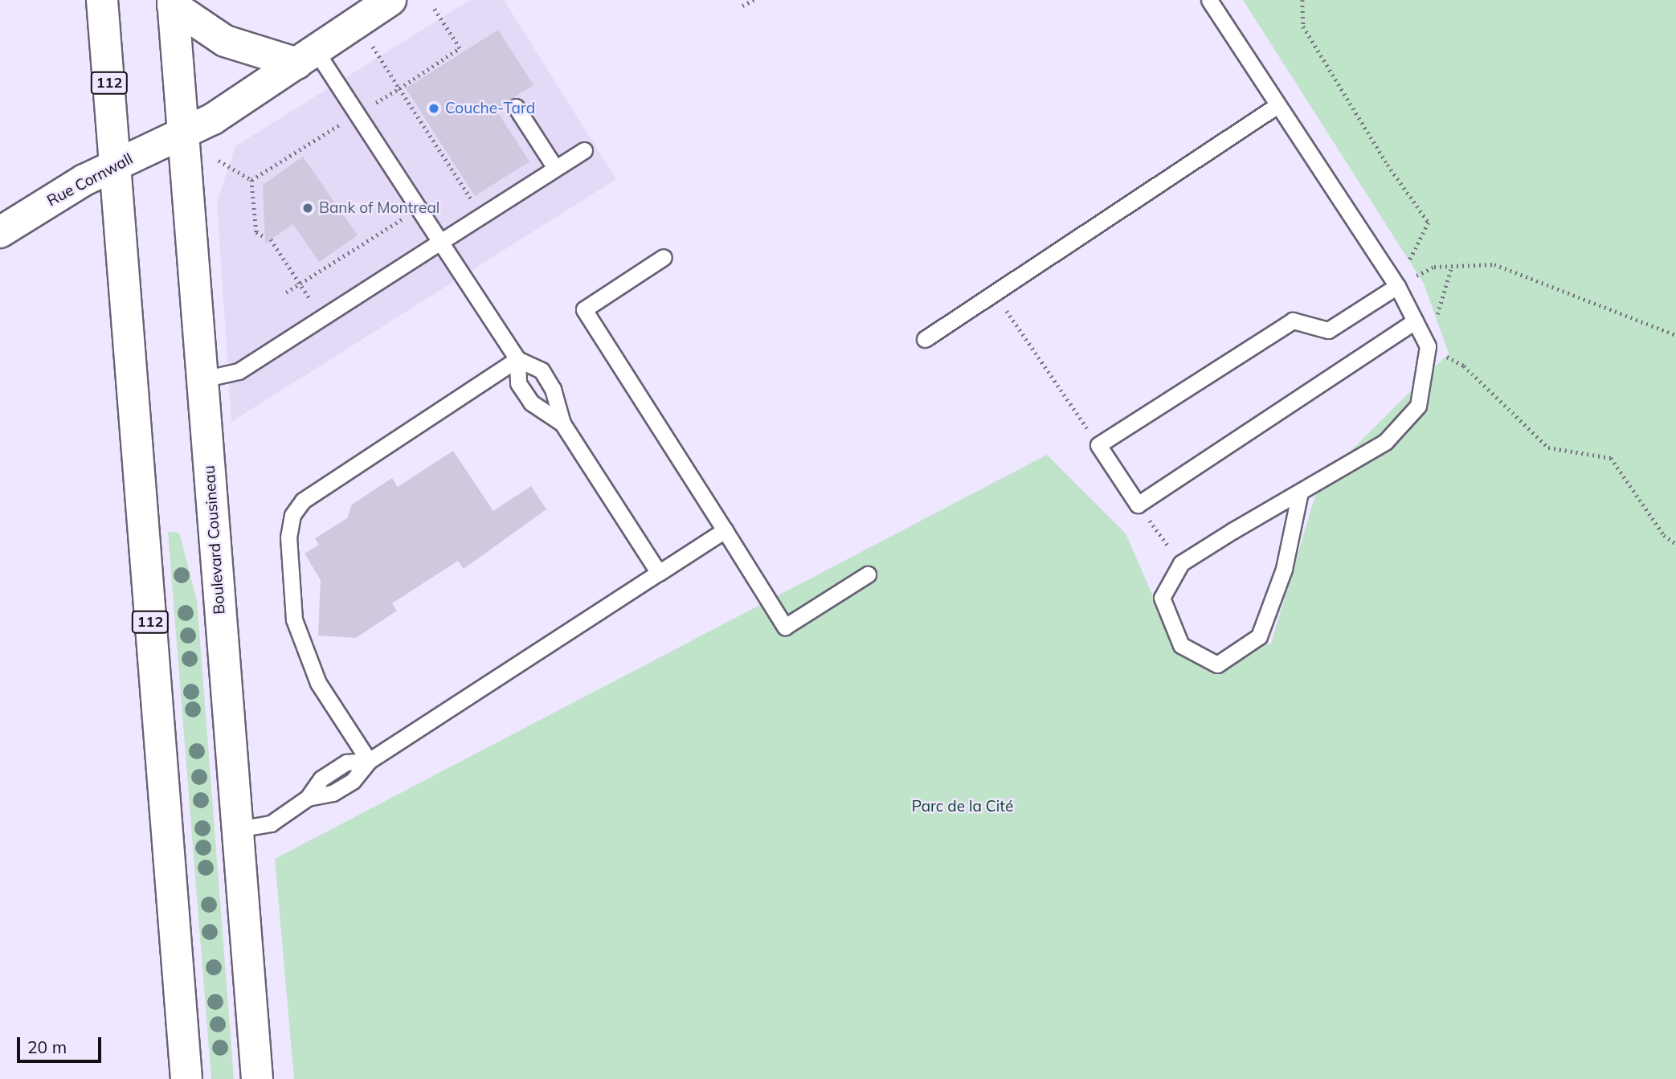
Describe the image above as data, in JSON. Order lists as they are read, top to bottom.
{
  "streets": {
    "main road": ["112", "Rue Cornwall", "Boulevard Cousineau"]
  },
  "crossings": [
    ["112", "Rue Cornwall"],
    ["Rue Cornwall", "Boulevard Cousineau"]
  ],
  "parks": ["Parc de la Cité"],
  "places": ["Couche-Tard", "Bank of Montreal"],
  "scale_bar": "20 m"
}
